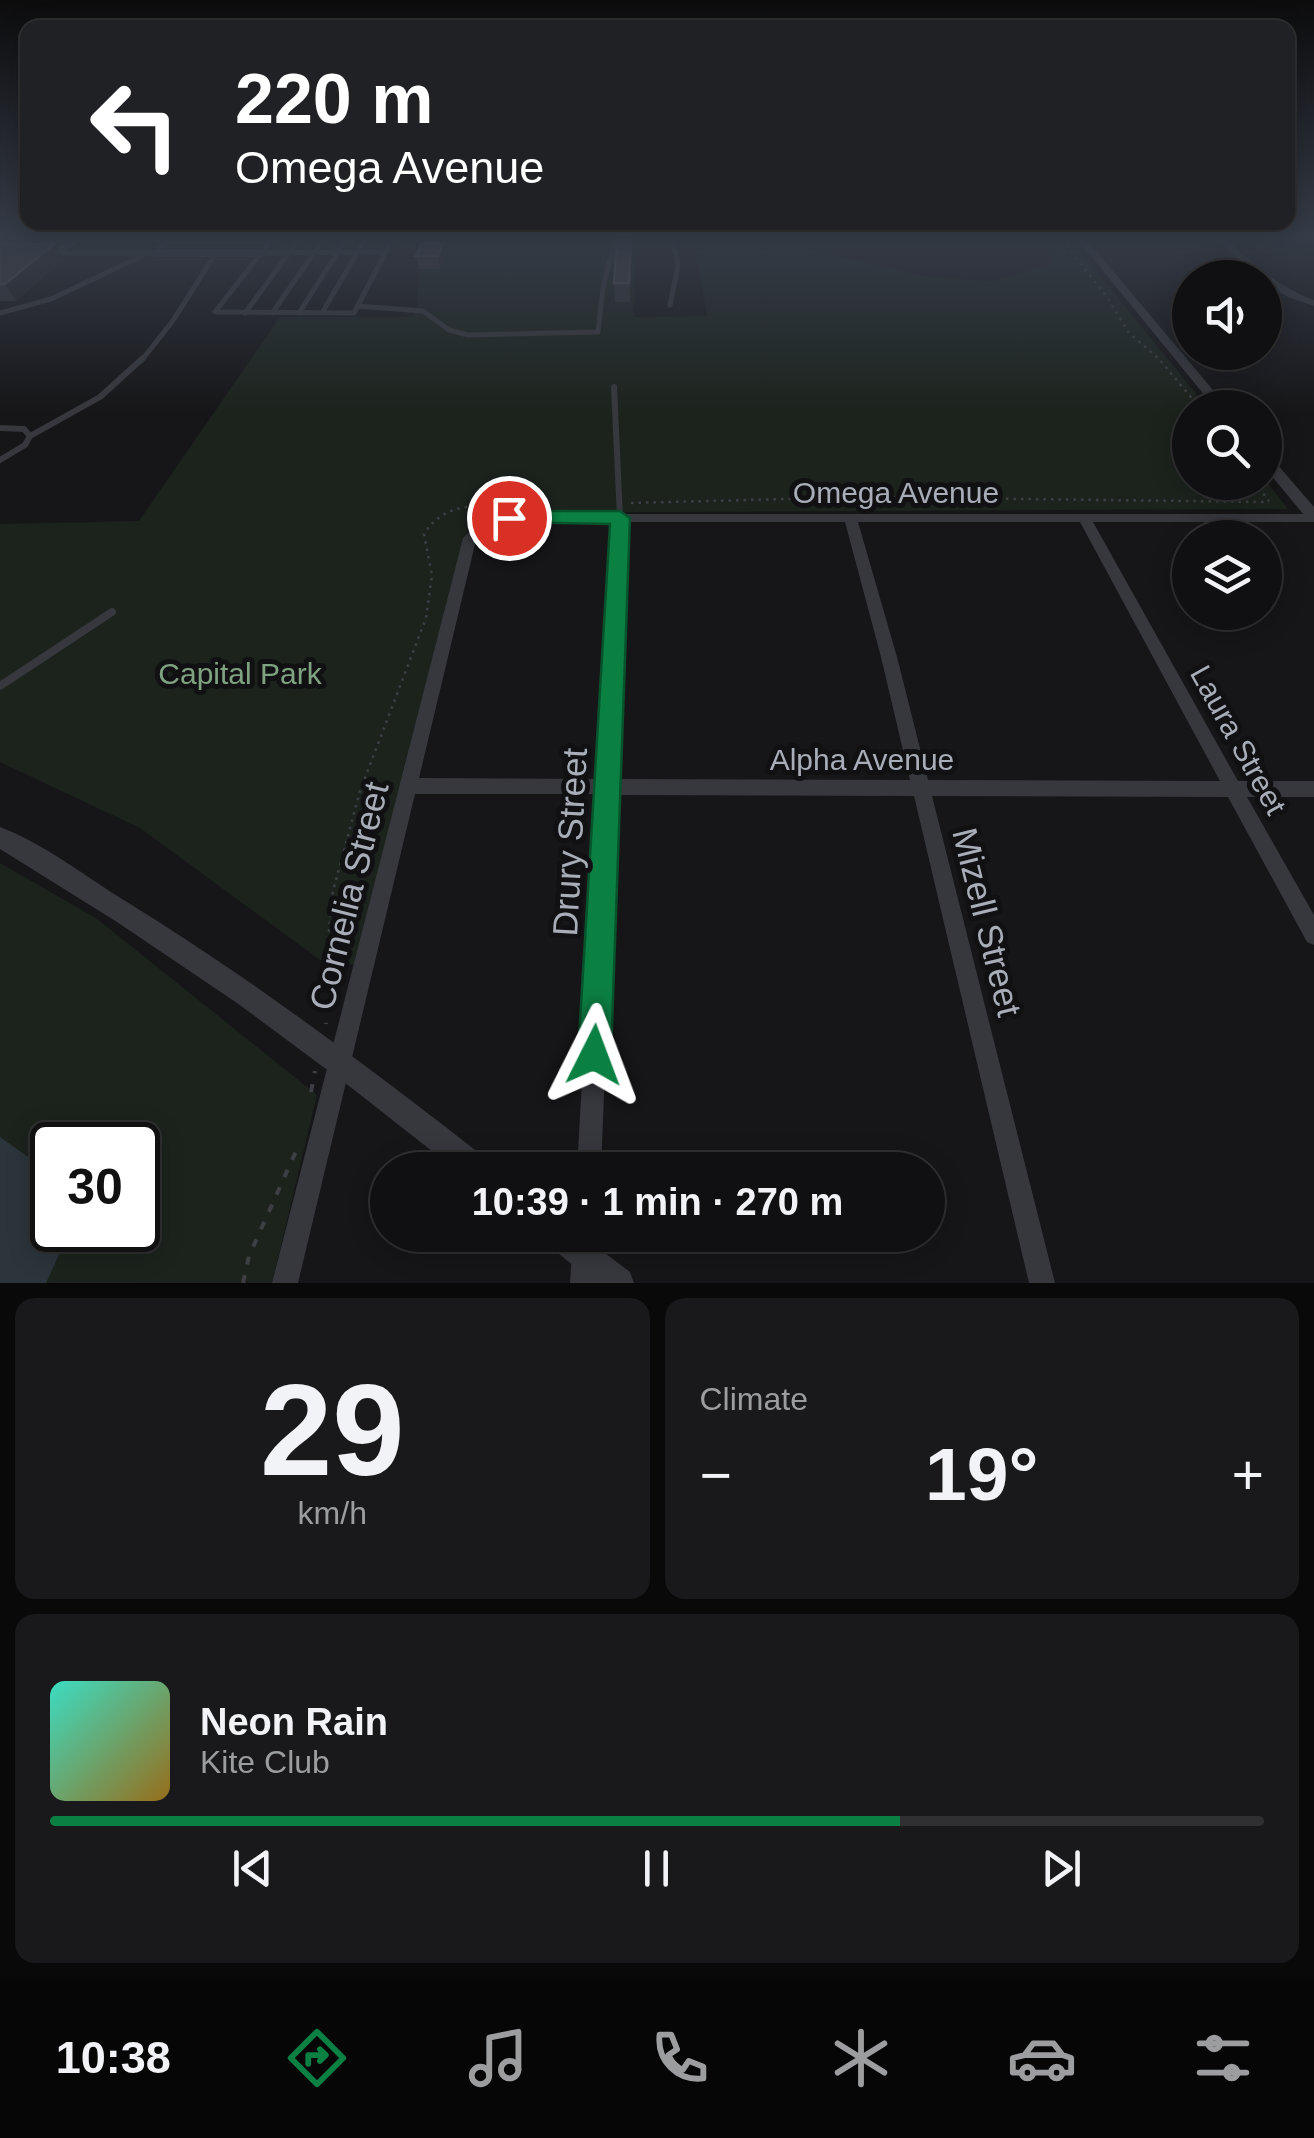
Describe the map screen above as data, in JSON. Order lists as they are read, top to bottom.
{
  "streets": {
    "street": [
      "Omega Avenue",
      "Laura Street",
      "Alpha Avenue",
      "Drury Street",
      "Cornelia Street",
      "Mizell Street"
    ]
  },
  "crossings": [
    ["Omega Avenue", "Laura Street"],
    ["Omega Avenue", "Drury Street"],
    ["Omega Avenue", "Cornelia Street"],
    ["Omega Avenue", "Mizell Street"],
    ["Laura Street", "Alpha Avenue"],
    ["Alpha Avenue", "Drury Street"],
    ["Alpha Avenue", "Cornelia Street"],
    ["Alpha Avenue", "Mizell Street"]
  ],
  "parks": ["Capital Park"],
  "page": {
    "turn": ["220 m", "Omega Avenue"],
    "limit": "30",
    "trip": "10:39 · 1 min · 270 m",
    "tile": [
      ["29", "km/h"],
      "Climate"
    ],
    "heat": ["−", "19°", "+"],
    "song": ["Neon Rain", "Kite Club"],
    "tabs": "10:38"
  }
}
